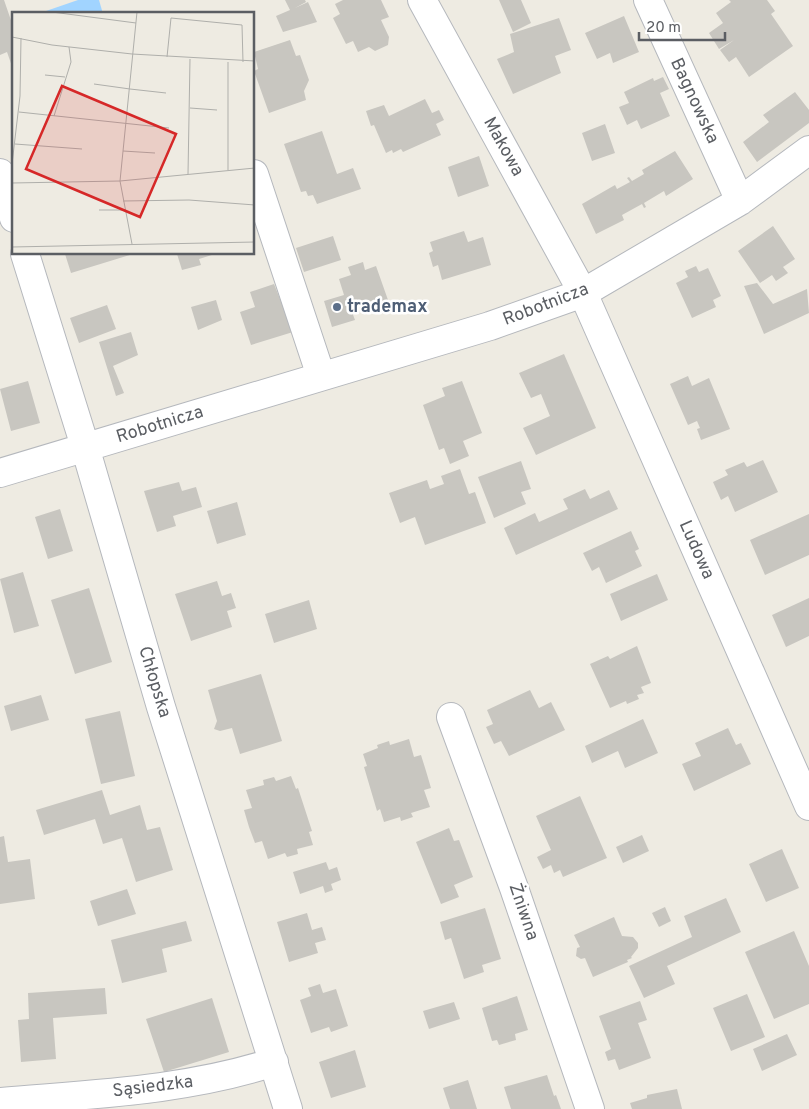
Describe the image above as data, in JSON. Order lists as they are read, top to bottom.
{
  "streets": {
    "street": [
      "Bagnowska",
      "Makowa",
      "Robotnicza",
      "Ludowa",
      "Chłopska",
      "Żniwna",
      "Sąsiedzka"
    ]
  },
  "crossings": [
    ["Bagnowska", "Robotnicza"],
    ["Makowa", "Robotnicza"],
    ["Makowa", "Ludowa"],
    ["Robotnicza", "Ludowa"],
    ["Robotnicza", "Chłopska"],
    ["Chłopska", "Sąsiedzka"]
  ],
  "places": ["trademax"],
  "scale_bar": "20 m"
}
